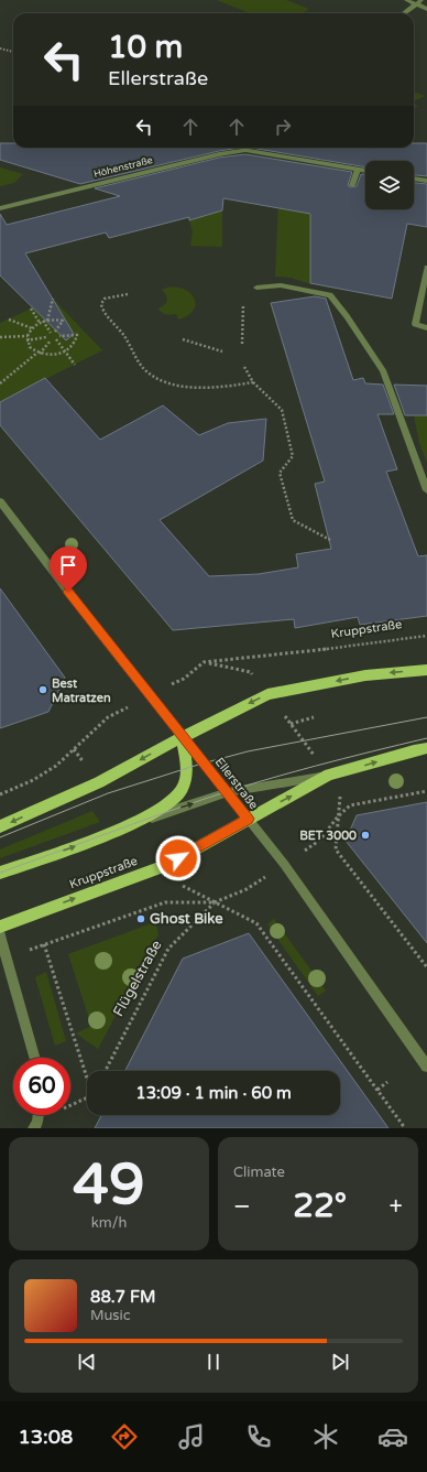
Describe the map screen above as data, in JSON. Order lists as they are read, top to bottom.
{
  "streets": {
    "main road": ["Kruppstraße"],
    "street": ["Höhenstraße", "Ellerstraße"],
    "path": ["Flügelstraße"]
  },
  "crossings": [
    ["Kruppstraße", "Ellerstraße"]
  ],
  "places": ["Best Matratzen", "BET 3000", "Ghost Bike"],
  "page": {
    "turn": ["10 m", "Ellerstraße"],
    "limit": "60",
    "trip": "13:09 · 1 min · 60 m",
    "tile": [
      ["49", "km/h"],
      "Climate"
    ],
    "heat": ["−", "22°", "+"],
    "song": ["88.7 FM", "Music"],
    "tabs": "13:08"
  }
}
